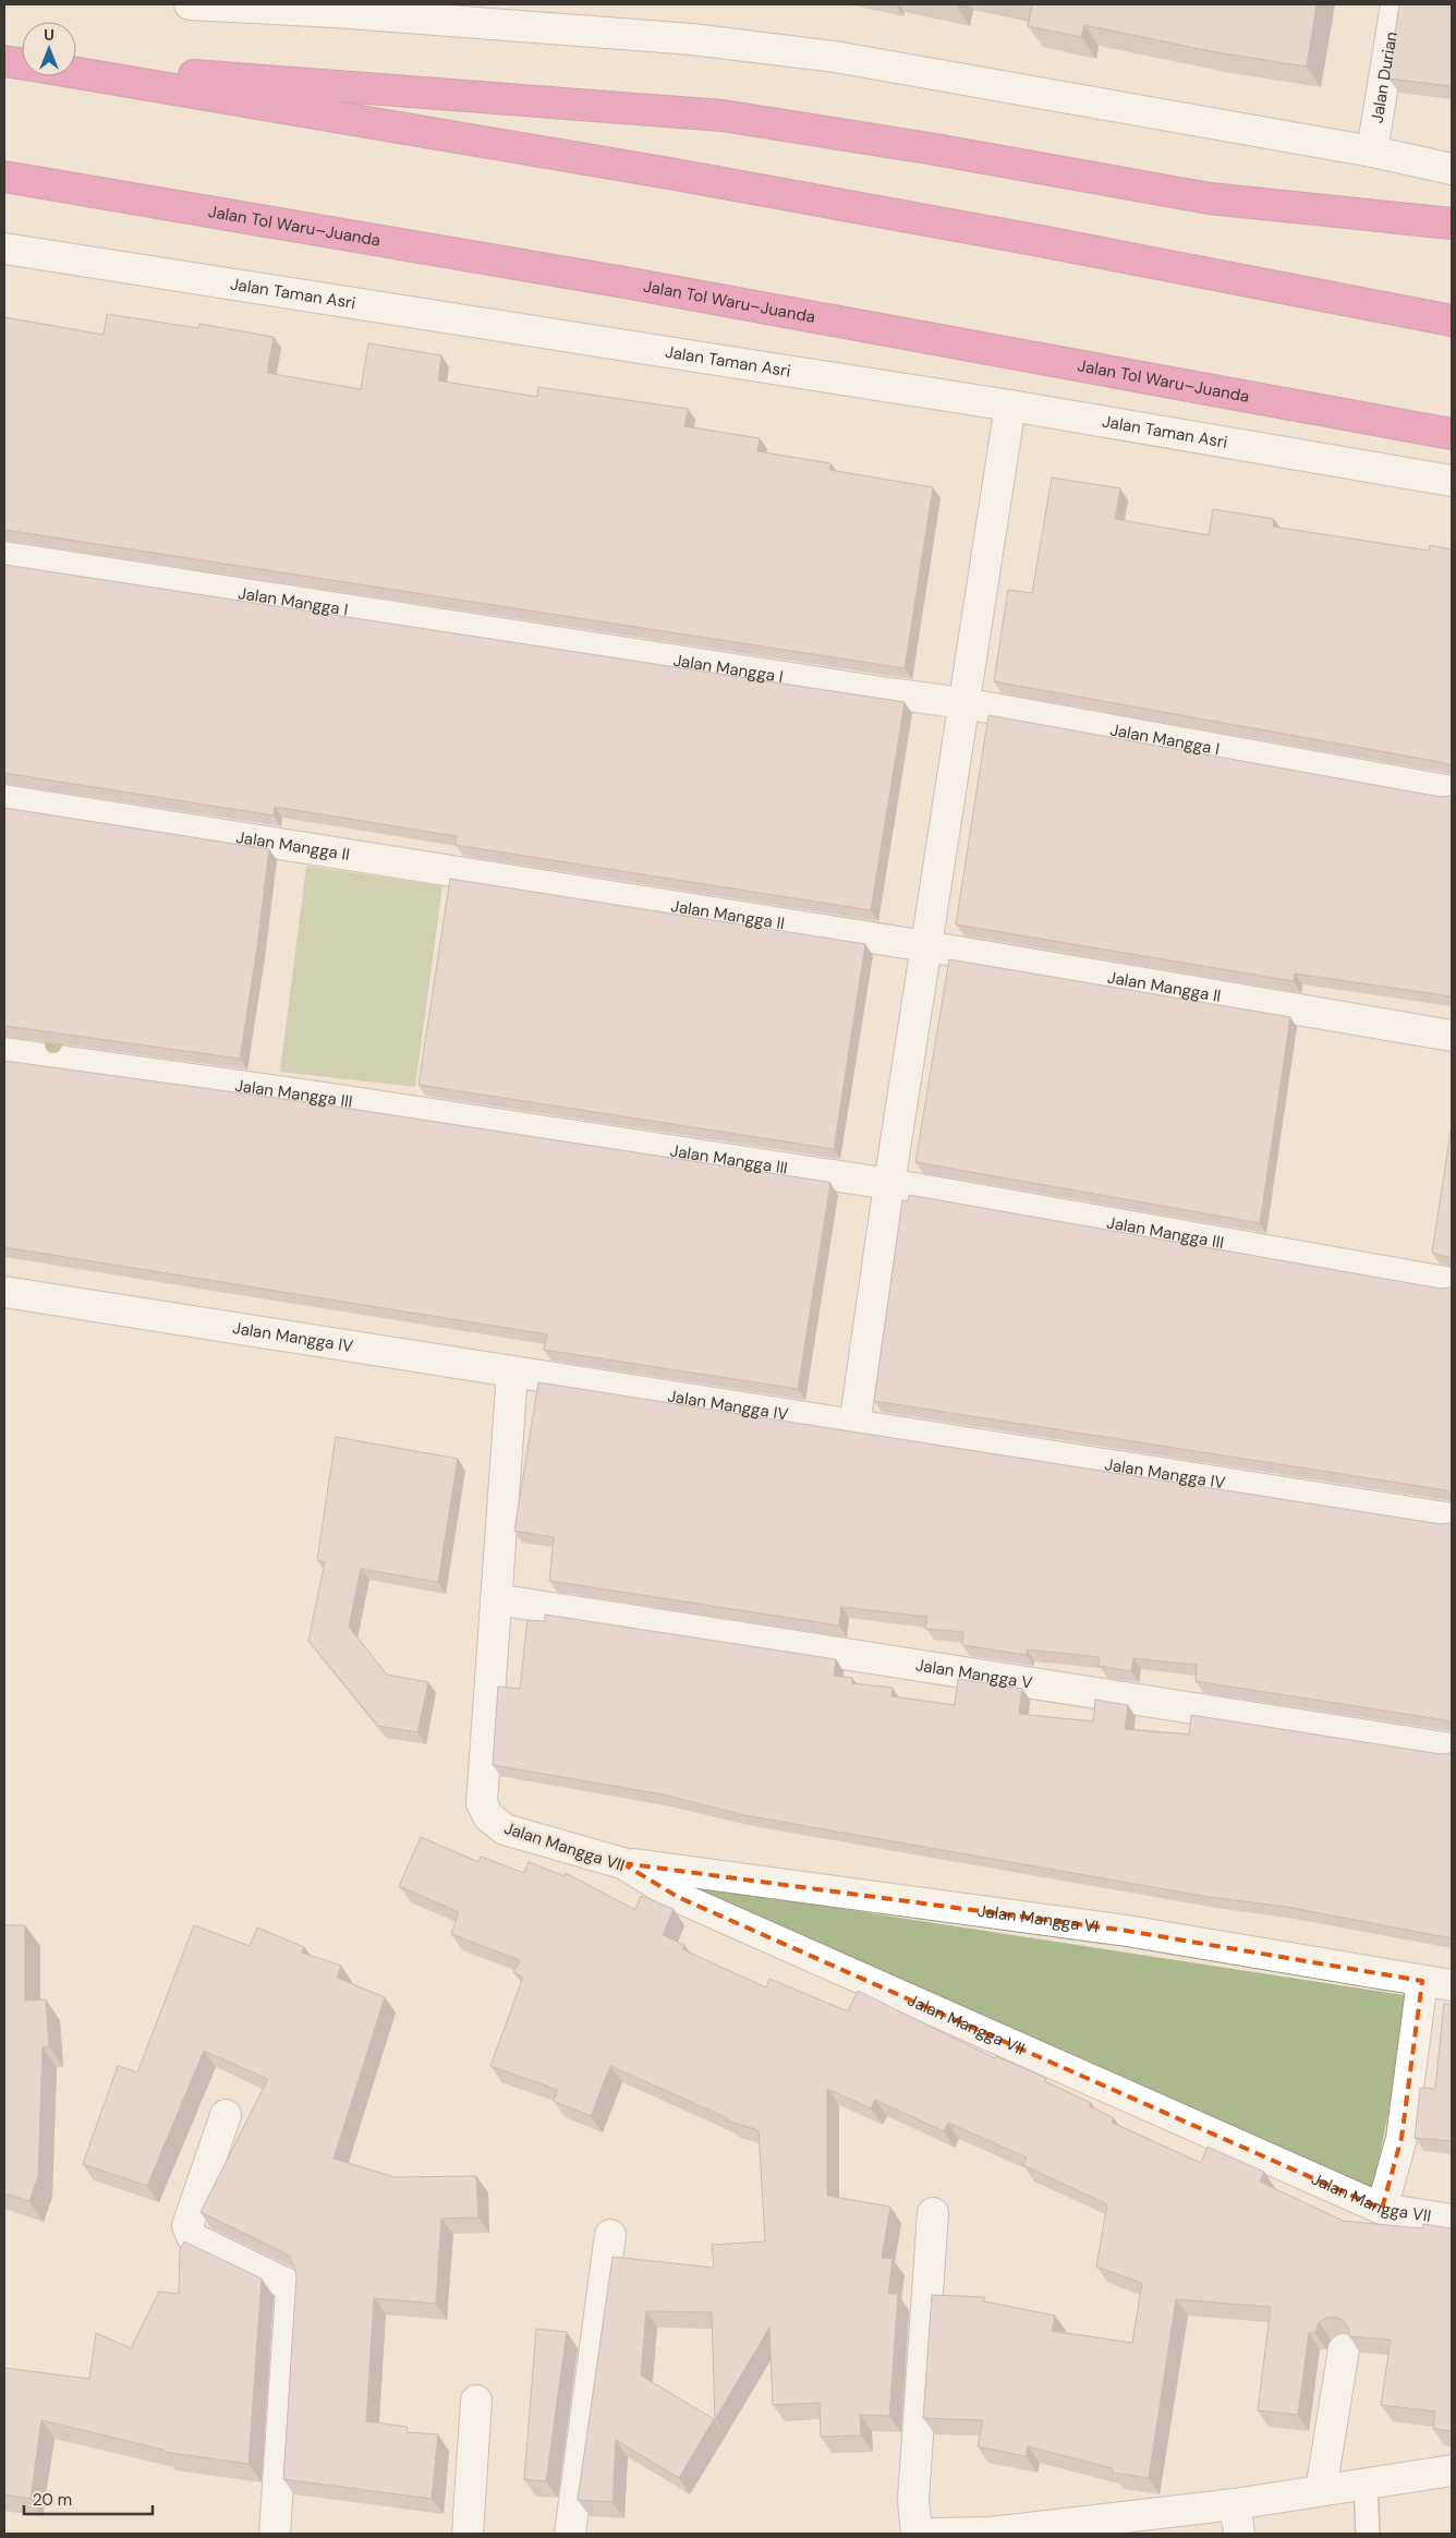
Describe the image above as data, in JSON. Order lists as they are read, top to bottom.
{
  "streets": {
    "highway": ["Jalan Tol Waru–Juanda"],
    "street": [
      "Jalan Durian",
      "Jalan Taman Asri",
      "Jalan Mangga I",
      "Jalan Mangga II",
      "Jalan Mangga III",
      "Jalan Mangga IV",
      "Jalan Mangga V",
      "Jalan Mangga VII",
      "Jalan Mangga VI"
    ]
  },
  "crossings": [
    ["Jalan Mangga V", "Jalan Mangga VII"],
    ["Jalan Mangga VII", "Jalan Mangga VI"]
  ],
  "scale_bar": "20 m",
  "north": "top"
}
